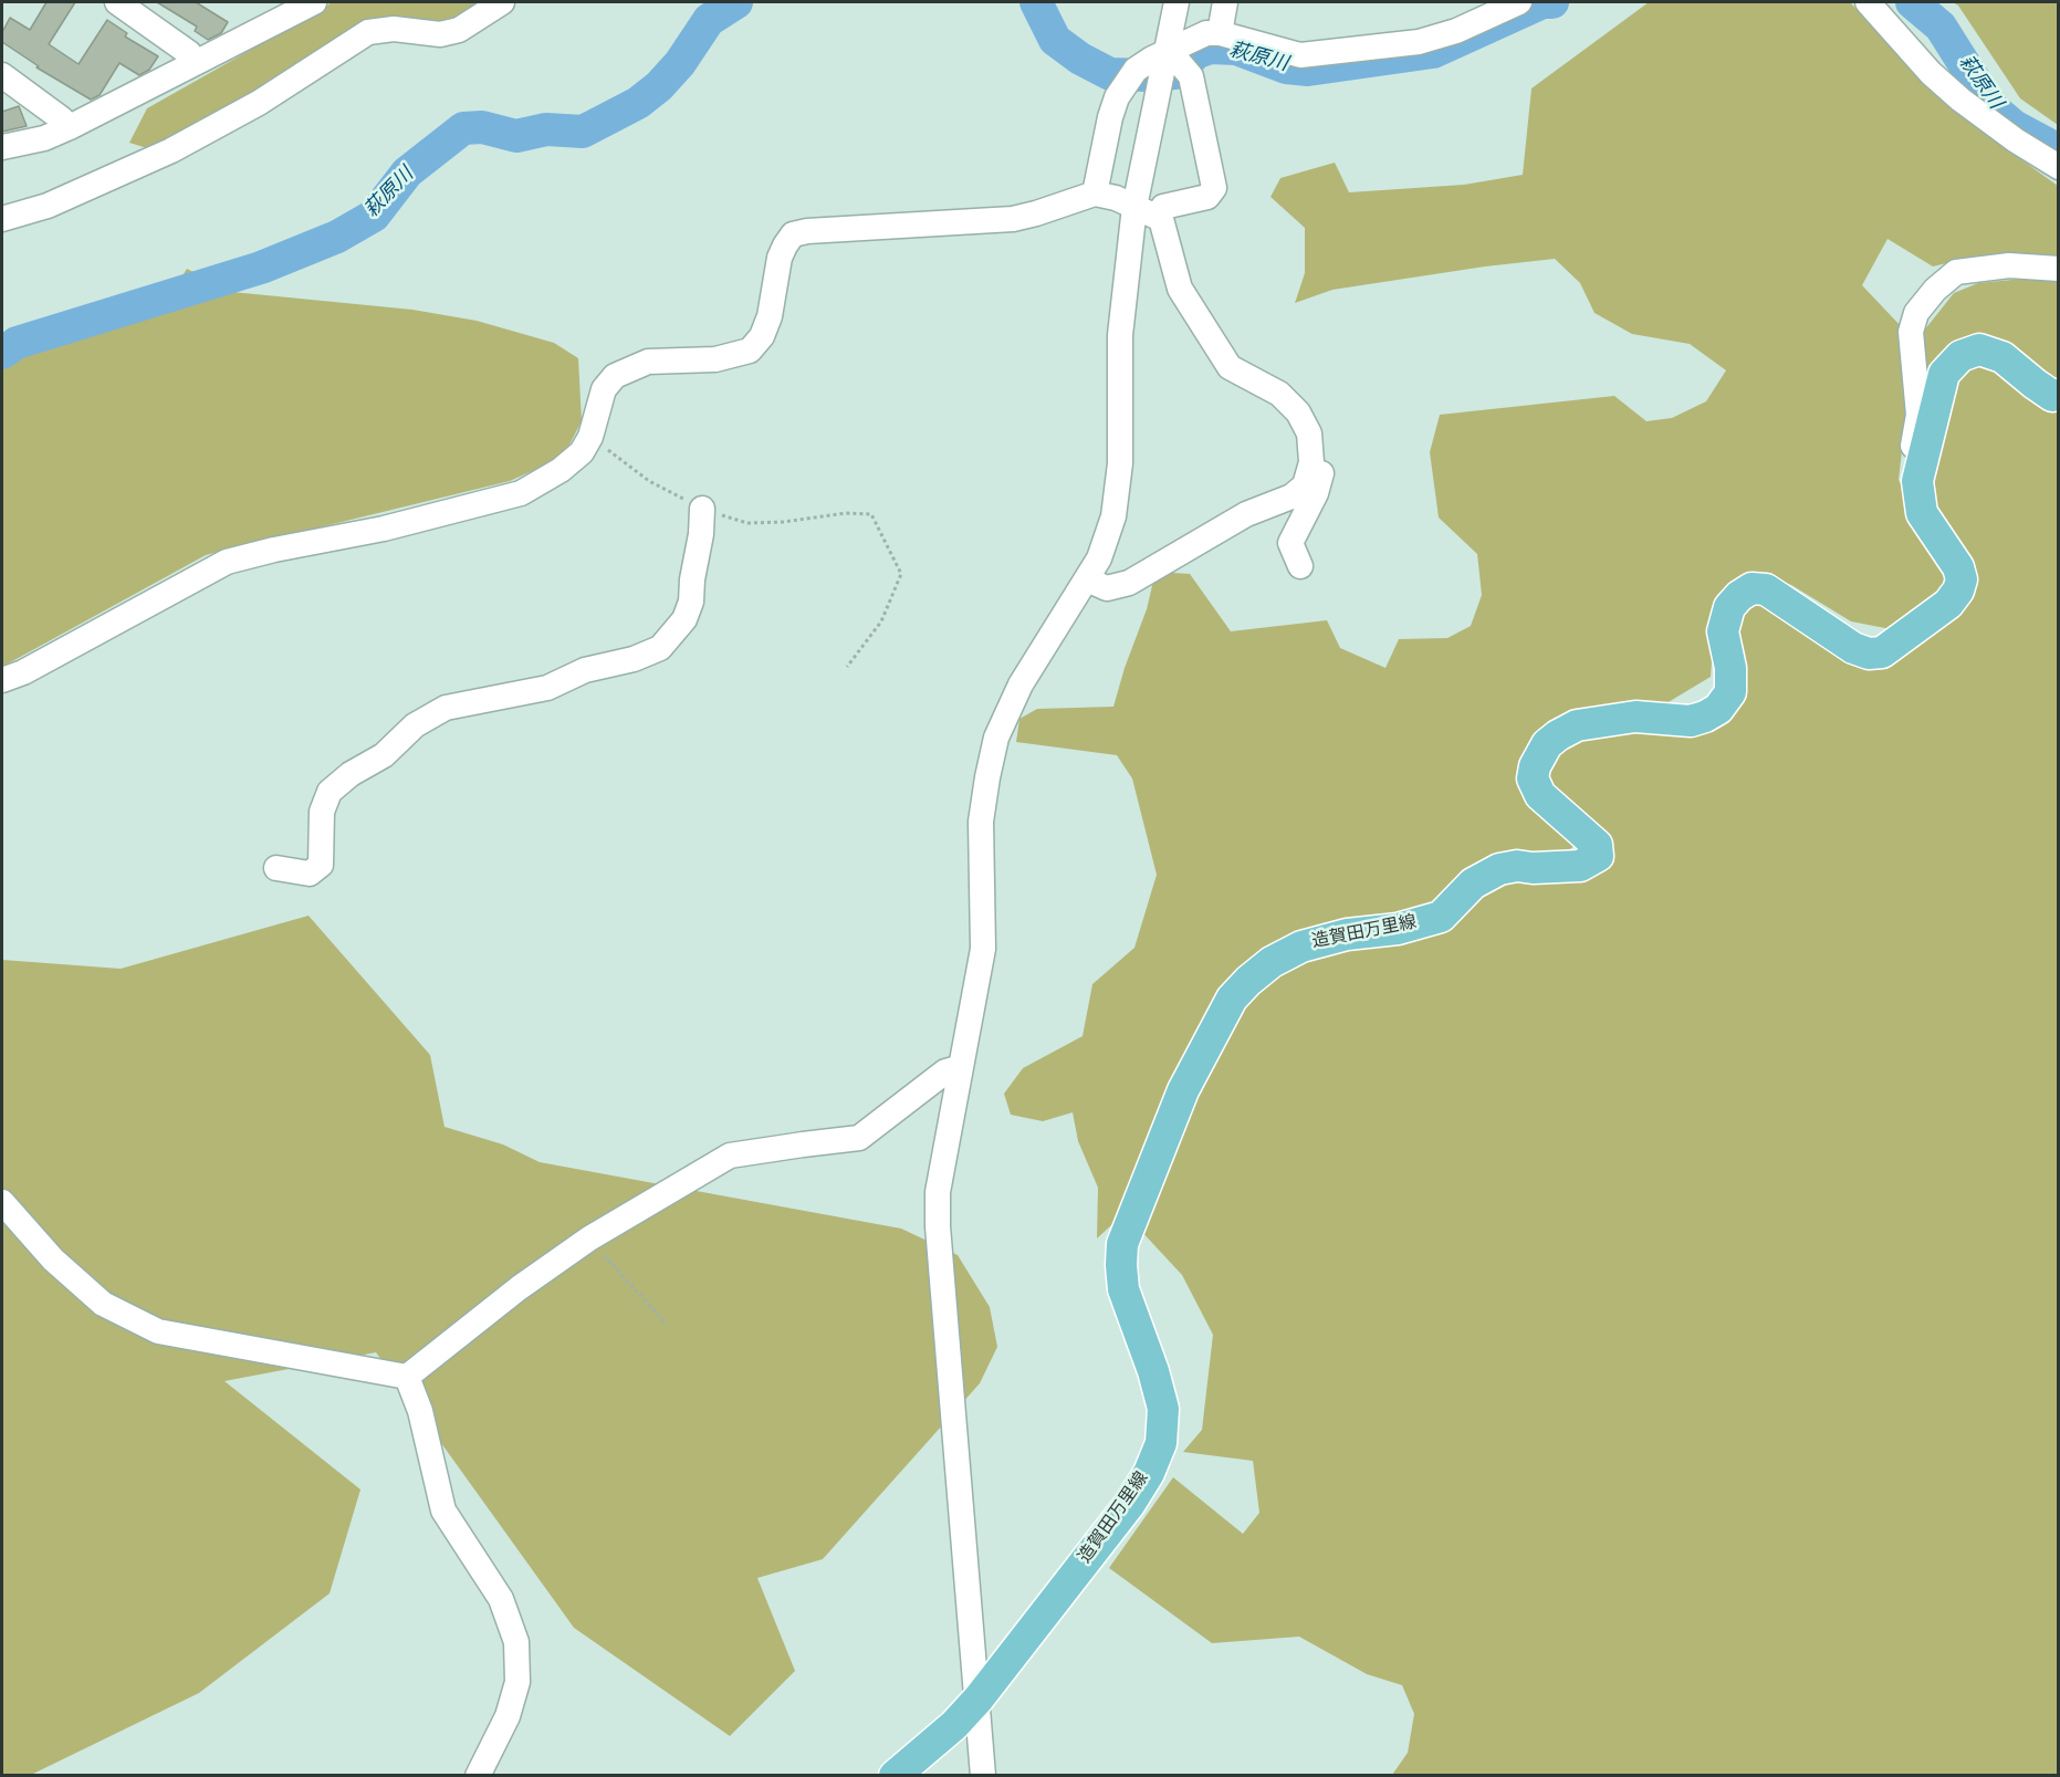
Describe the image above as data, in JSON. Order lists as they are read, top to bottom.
{
  "streets": {
    "main road": ["造賀田万里線"]
  },
  "water": ["萩原川"]
}
